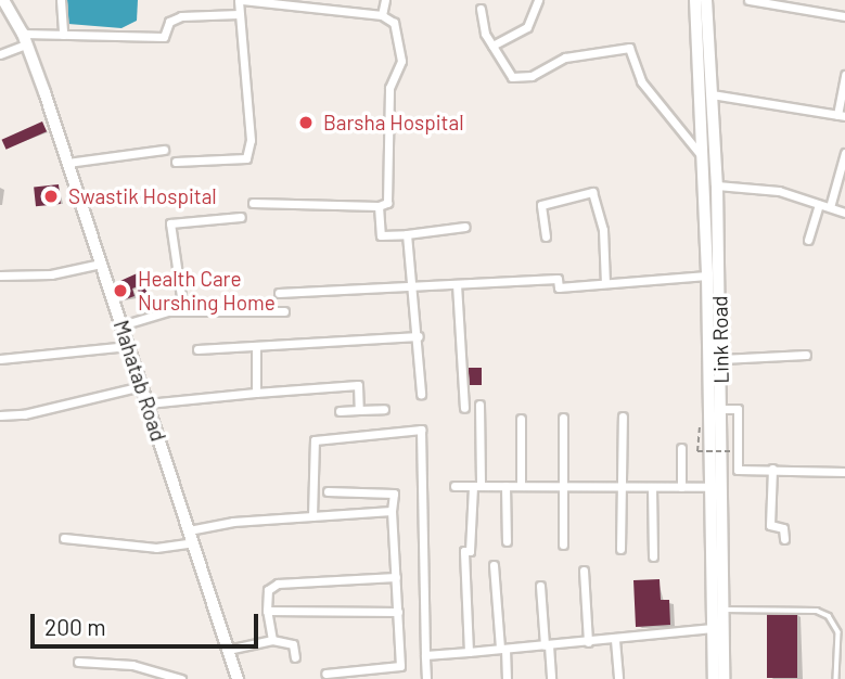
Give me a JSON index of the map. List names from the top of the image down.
{
  "streets": {
    "main road": ["Link Road", "Mahatab Road"]
  },
  "places": ["Barsha Hospital", "Swastik Hospital", "Health Care Nurshing Home"],
  "scale_bar": "200 m"
}
